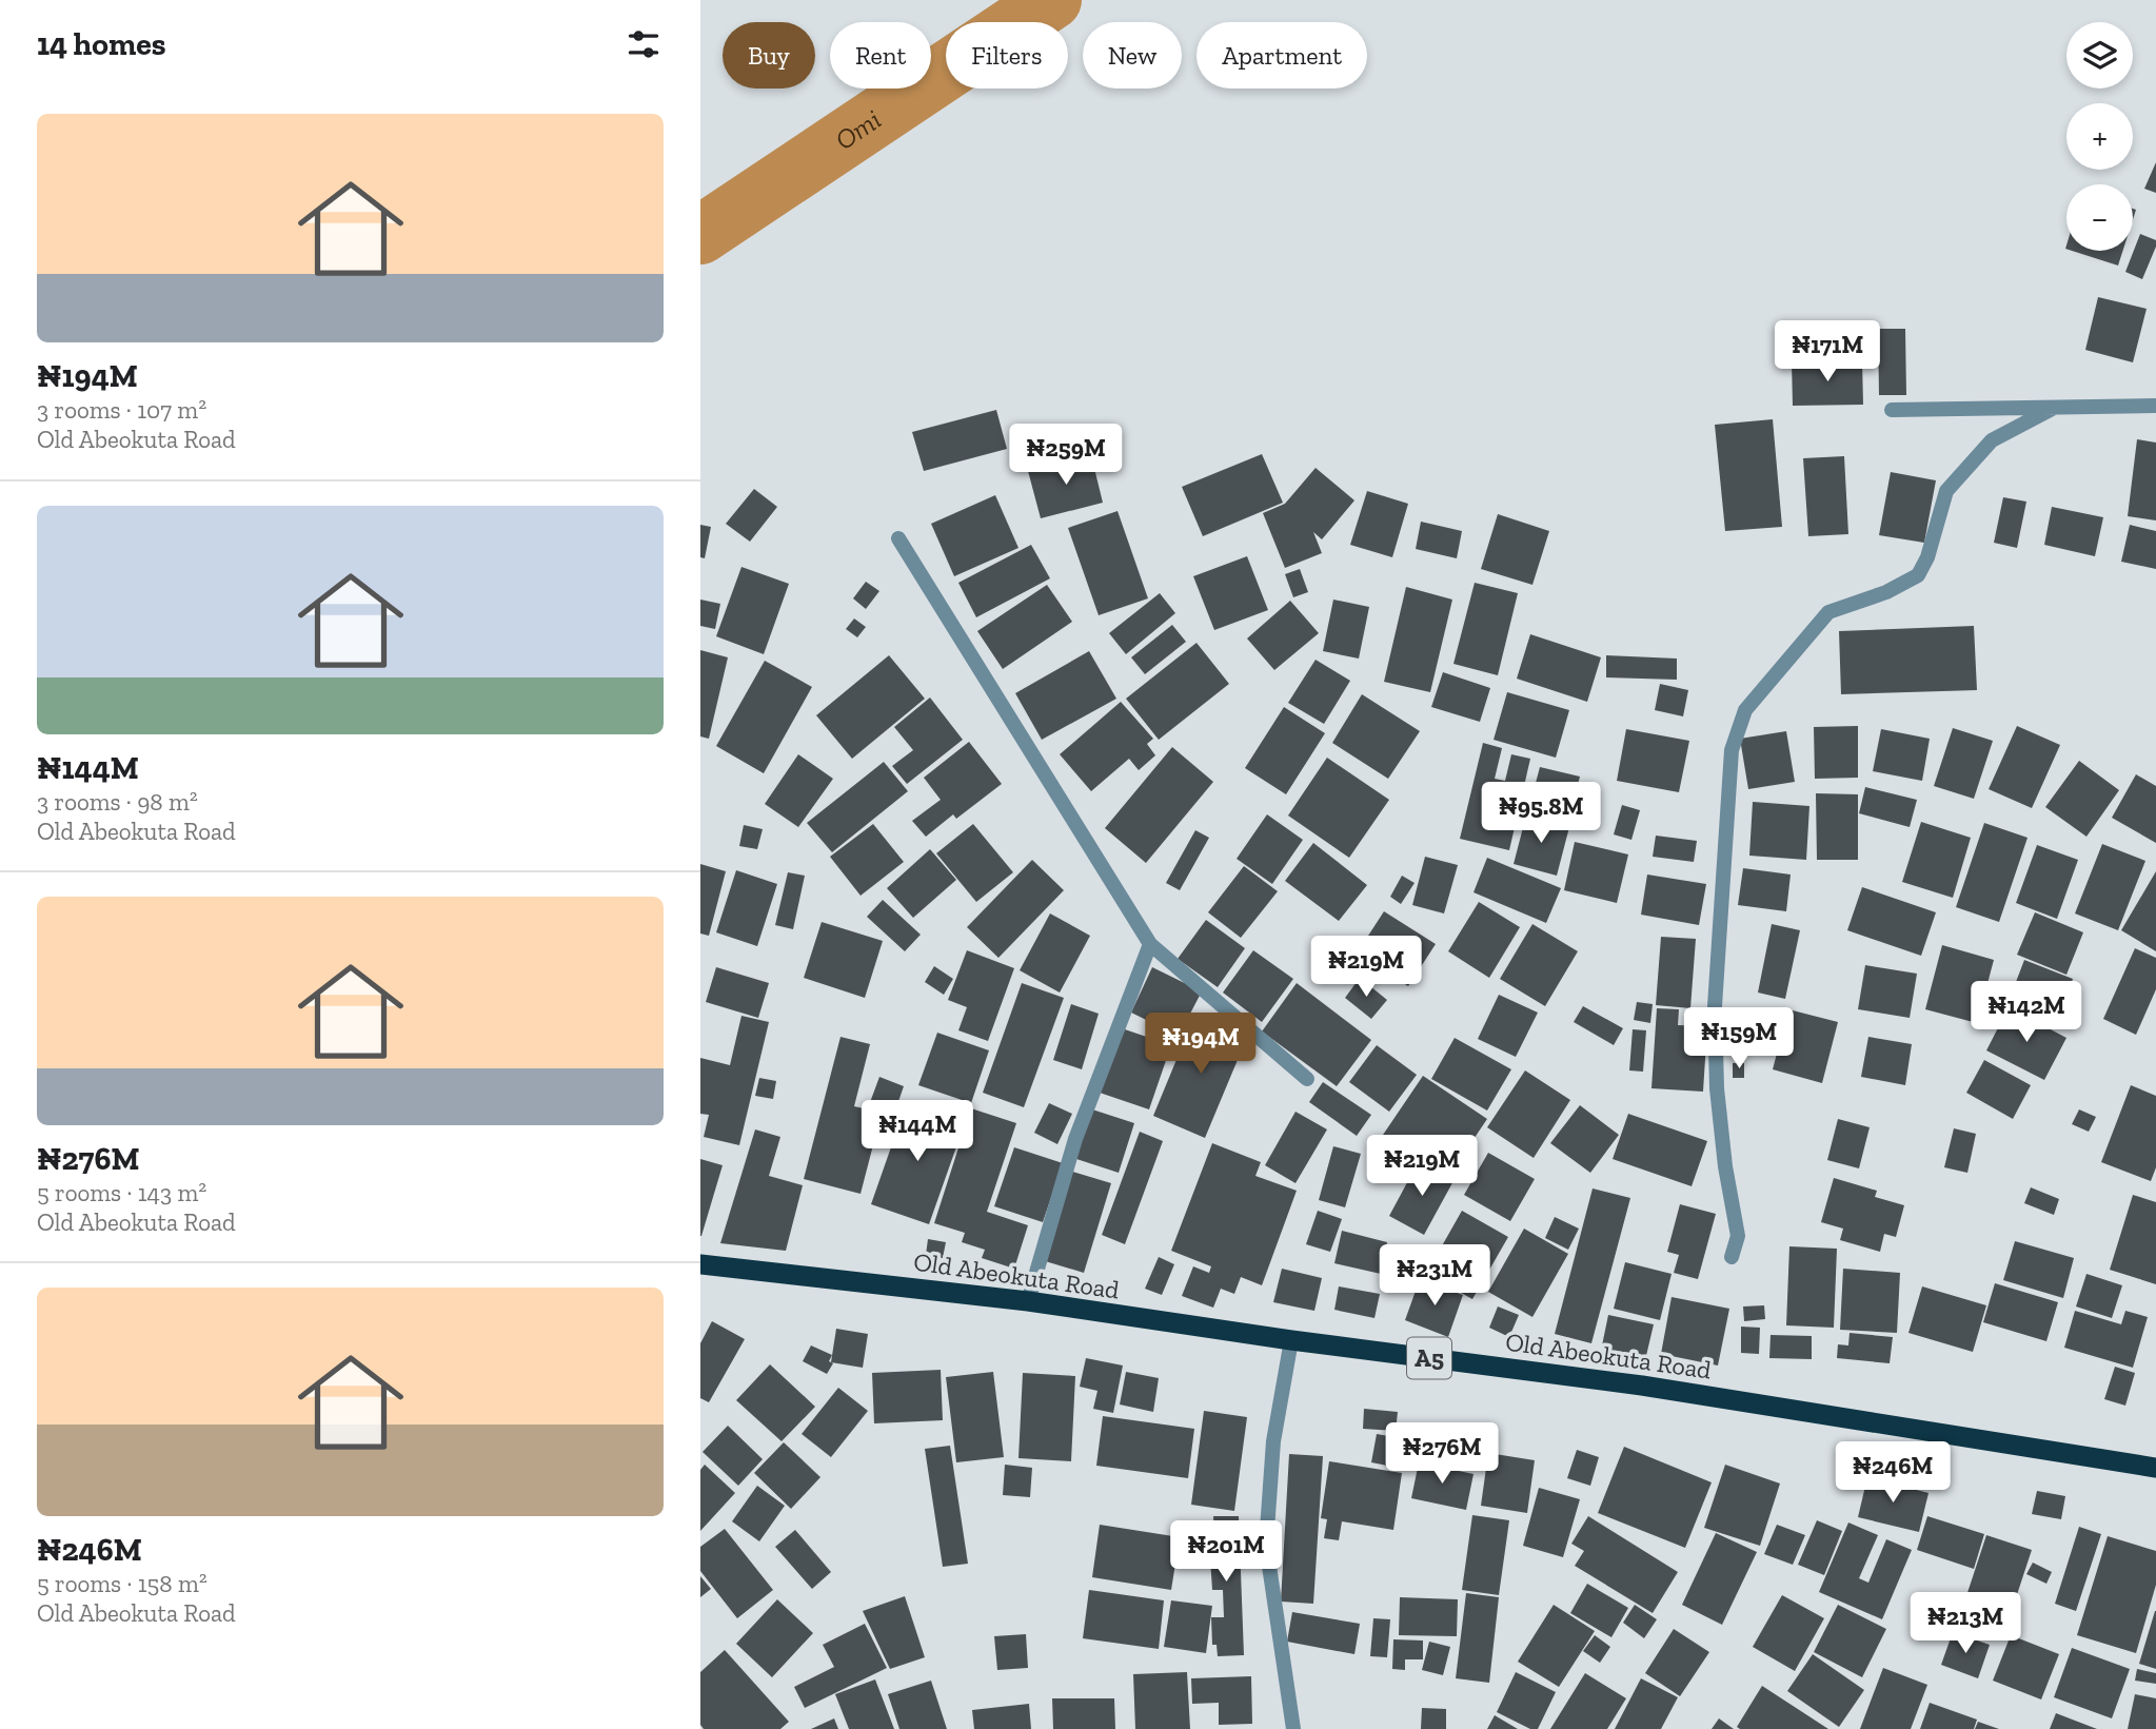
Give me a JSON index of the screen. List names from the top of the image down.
{
  "streets": {
    "highway": ["Old Abeokuta Road", "A5"]
  },
  "water": ["Omi"],
  "page": {
    "heading": "14 homes",
    "map_buttons": ["+", "−"],
    "chip": [
      "Buy",
      "Rent",
      "Filters",
      "New",
      "Apartment"
    ],
    "list": [
      {
        "name": "₦194M",
        "note": "3 rooms · 107 m² · Old Abeokuta Road"
      },
      {
        "name": "₦144M",
        "note": "3 rooms · 98 m² · Old Abeokuta Road"
      },
      {
        "name": "₦276M",
        "note": "5 rooms · 143 m² · Old Abeokuta Road"
      },
      {
        "name": "₦246M",
        "note": "5 rooms · 158 m² · Old Abeokuta Road"
      }
    ],
    "price": [
      "₦171M",
      "₦259M",
      "₦95.8M",
      "₦219M",
      "₦142M",
      "₦159M",
      "₦194M",
      "₦144M",
      "₦219M",
      "₦231M",
      "₦276M",
      "₦246M",
      "₦201M",
      "₦213M"
    ]
  }
}
